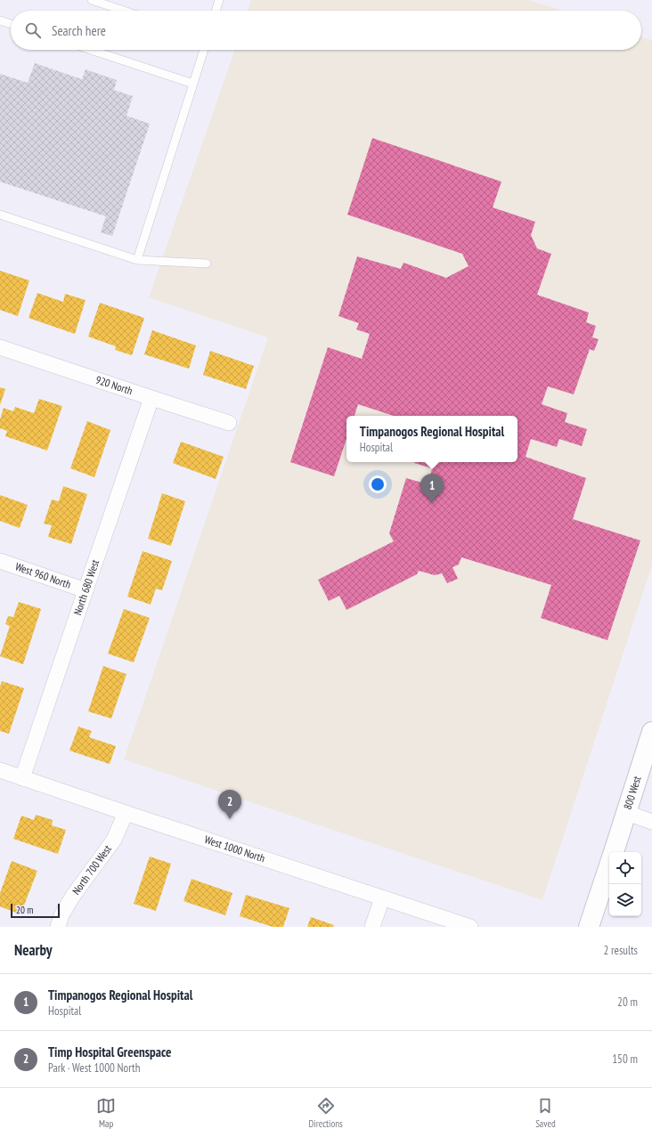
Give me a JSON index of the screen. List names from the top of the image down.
{
  "streets": {
    "street": [
      "920 North",
      "West 960 North",
      "North 680 West",
      "800 West",
      "West 1000 North",
      "North 700 West"
    ]
  },
  "crossings": [
    ["920 North", "North 680 West"],
    ["West 960 North", "North 680 West"],
    ["North 680 West", "West 1000 North"],
    ["West 1000 North", "North 700 West"]
  ],
  "scale_bar": "20 m",
  "page": {
    "search": "Search here",
    "popup": ["Timpanogos Regional Hospital", "Hospital"],
    "pins": ["1", "2"],
    "scale": "20 m",
    "heading": ["Nearby", "2 results"],
    "list": [
      {
        "mark": "1",
        "name": "Timpanogos Regional Hospital",
        "note": "Hospital",
        "value": "20 m"
      },
      {
        "mark": "2",
        "name": "Timp Hospital Greenspace",
        "note": "Park · West 1000 North",
        "value": "150 m"
      }
    ],
    "nav": ["Map", "Directions", "Saved"]
  }
}
